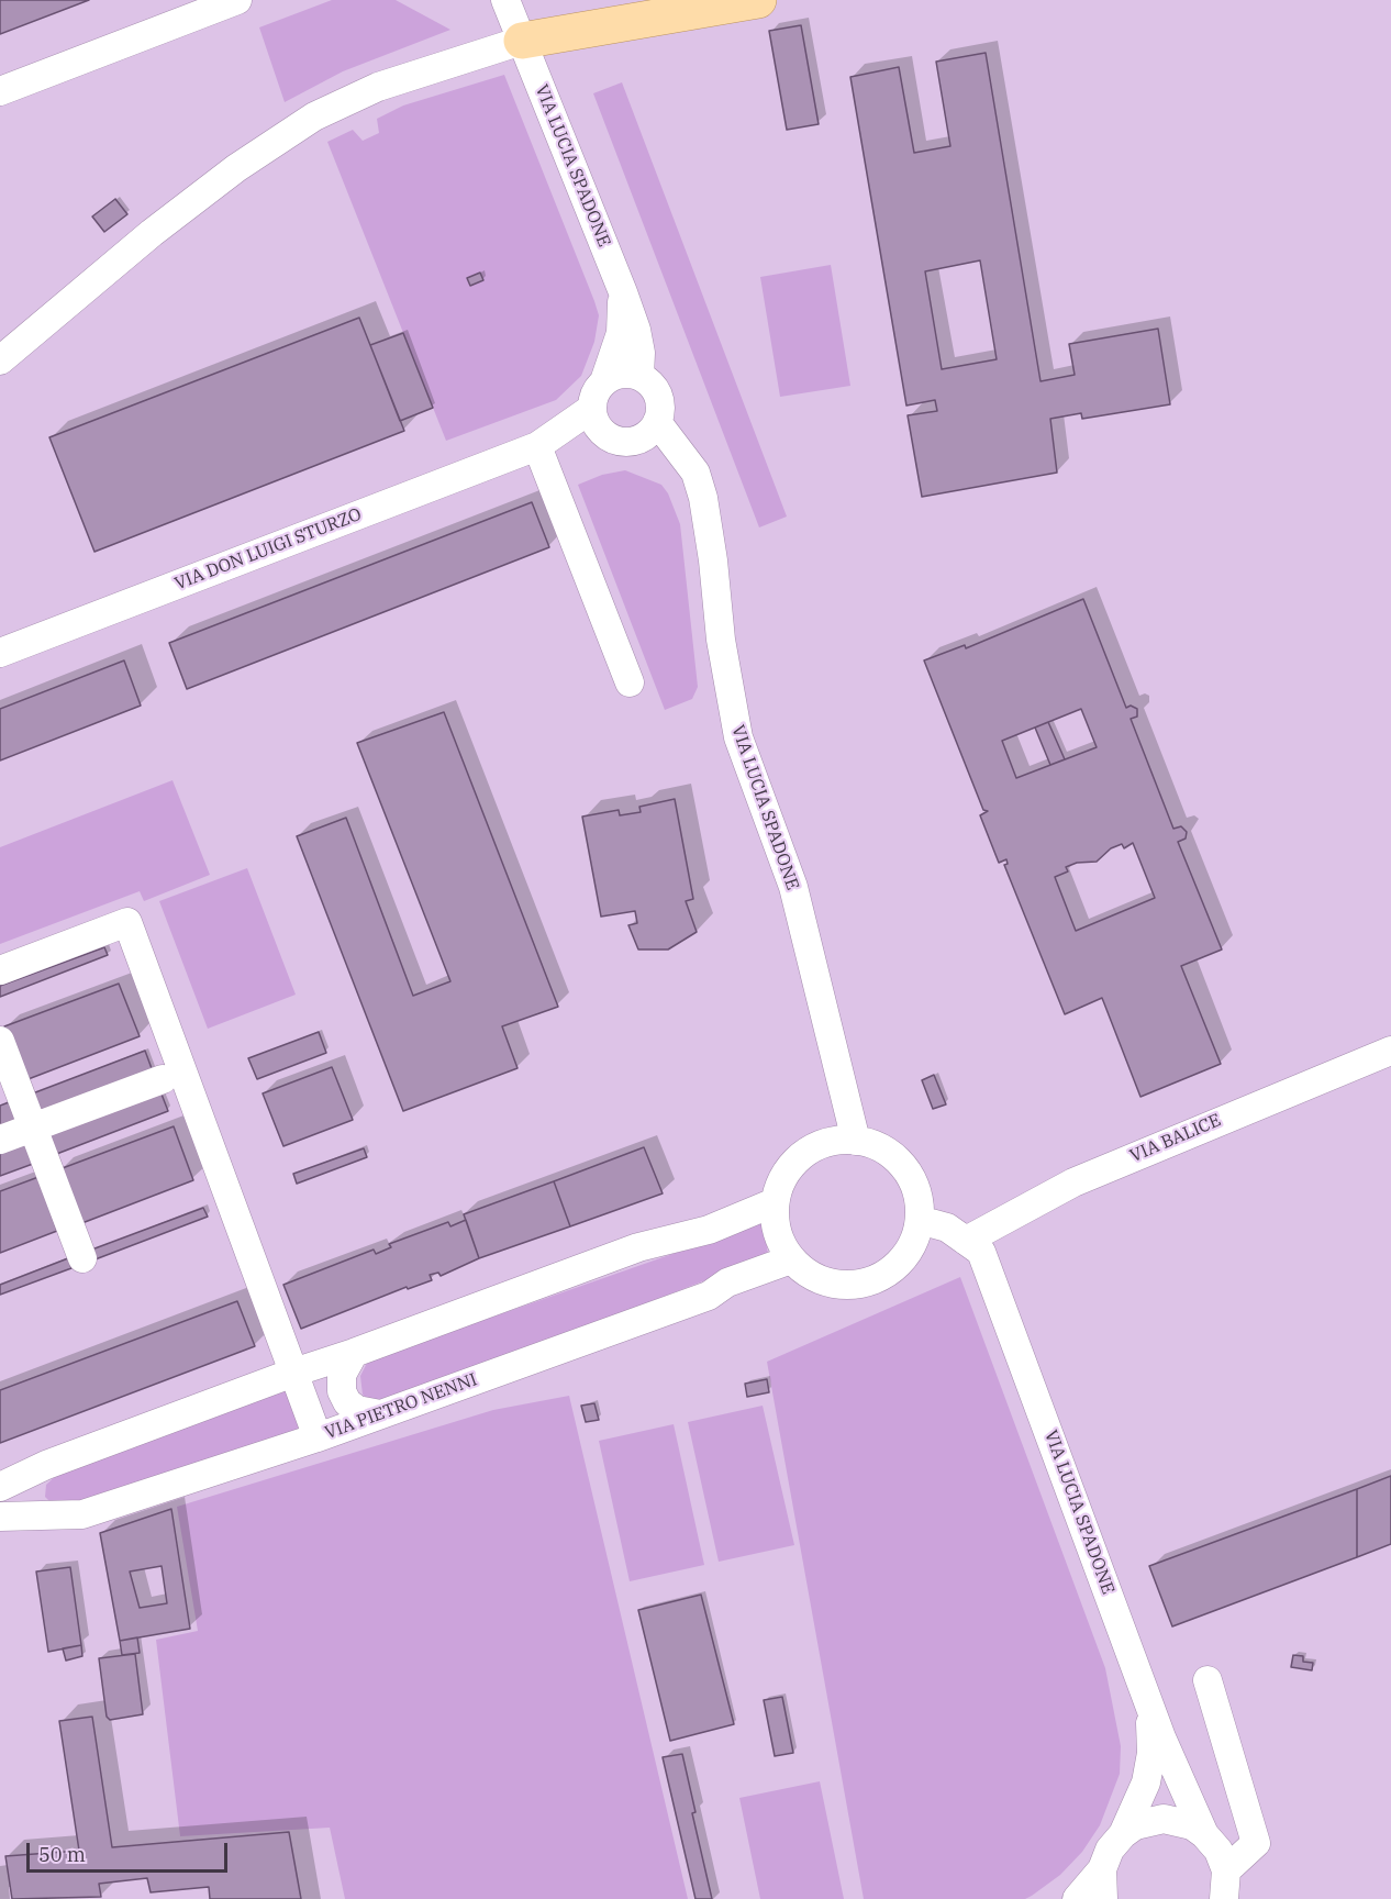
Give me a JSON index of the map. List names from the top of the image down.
{
  "streets": {
    "street": [
      "VIA LUCIA SPADONE",
      "VIA DON LUIGI STURZO",
      "VIA BALICE",
      "VIA PIETRO NENNI"
    ]
  },
  "crossings": [
    ["VIA LUCIA SPADONE", "VIA BALICE"],
    ["VIA LUCIA SPADONE", "VIA PIETRO NENNI"]
  ],
  "scale_bar": "50 m"
}
